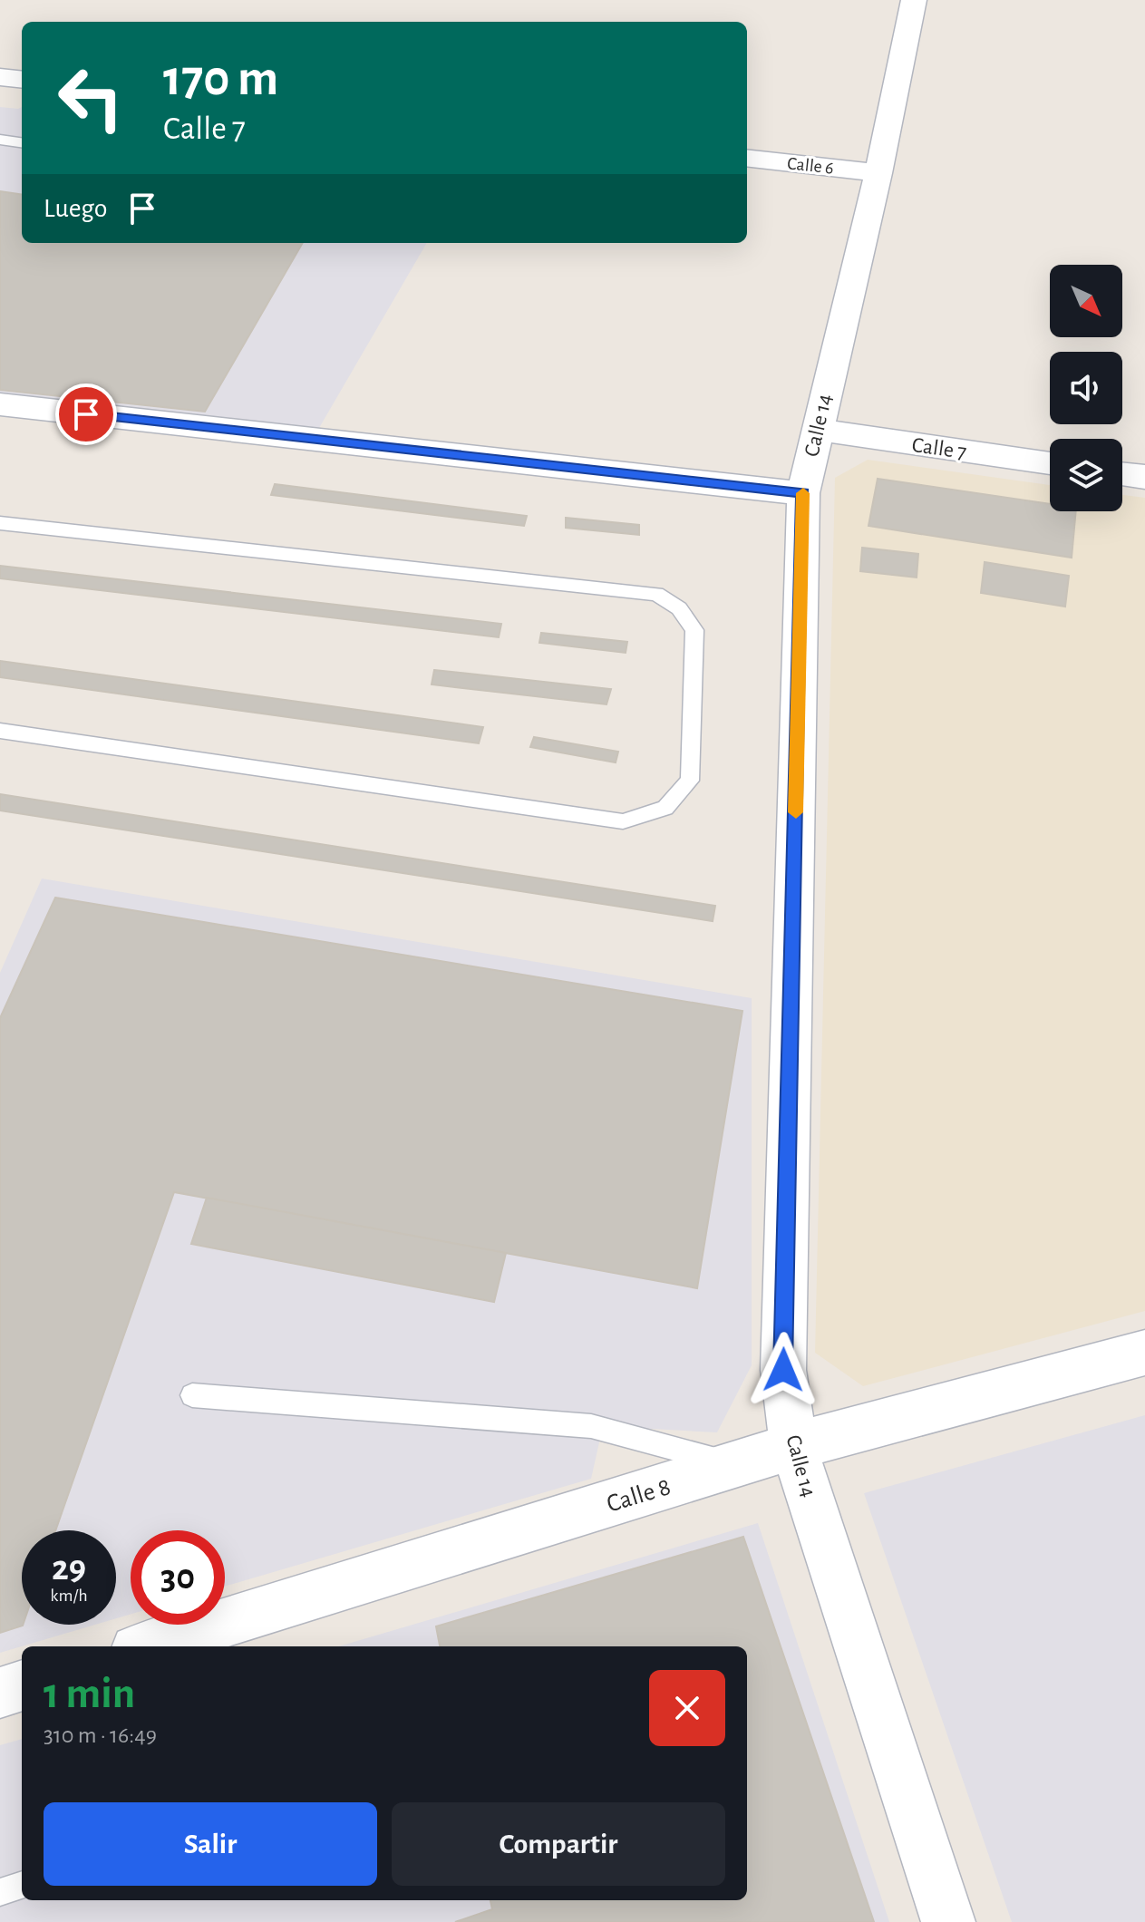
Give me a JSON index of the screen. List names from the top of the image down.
{
  "streets": {
    "street": ["Calle 14", "Calle 7", "Calle 8"]
  },
  "crossings": [
    ["Calle 14", "Calle 7"],
    ["Calle 14", "Calle 8"]
  ],
  "north": "bottom right",
  "page": {
    "turn": ["170 m", "Calle 7"],
    "then": "Luego",
    "speed": "29 km/h",
    "limit": "30",
    "heading": ["1 min", "310 m · 16:49"],
    "buttons": ["Salir", "Compartir"]
  }
}
